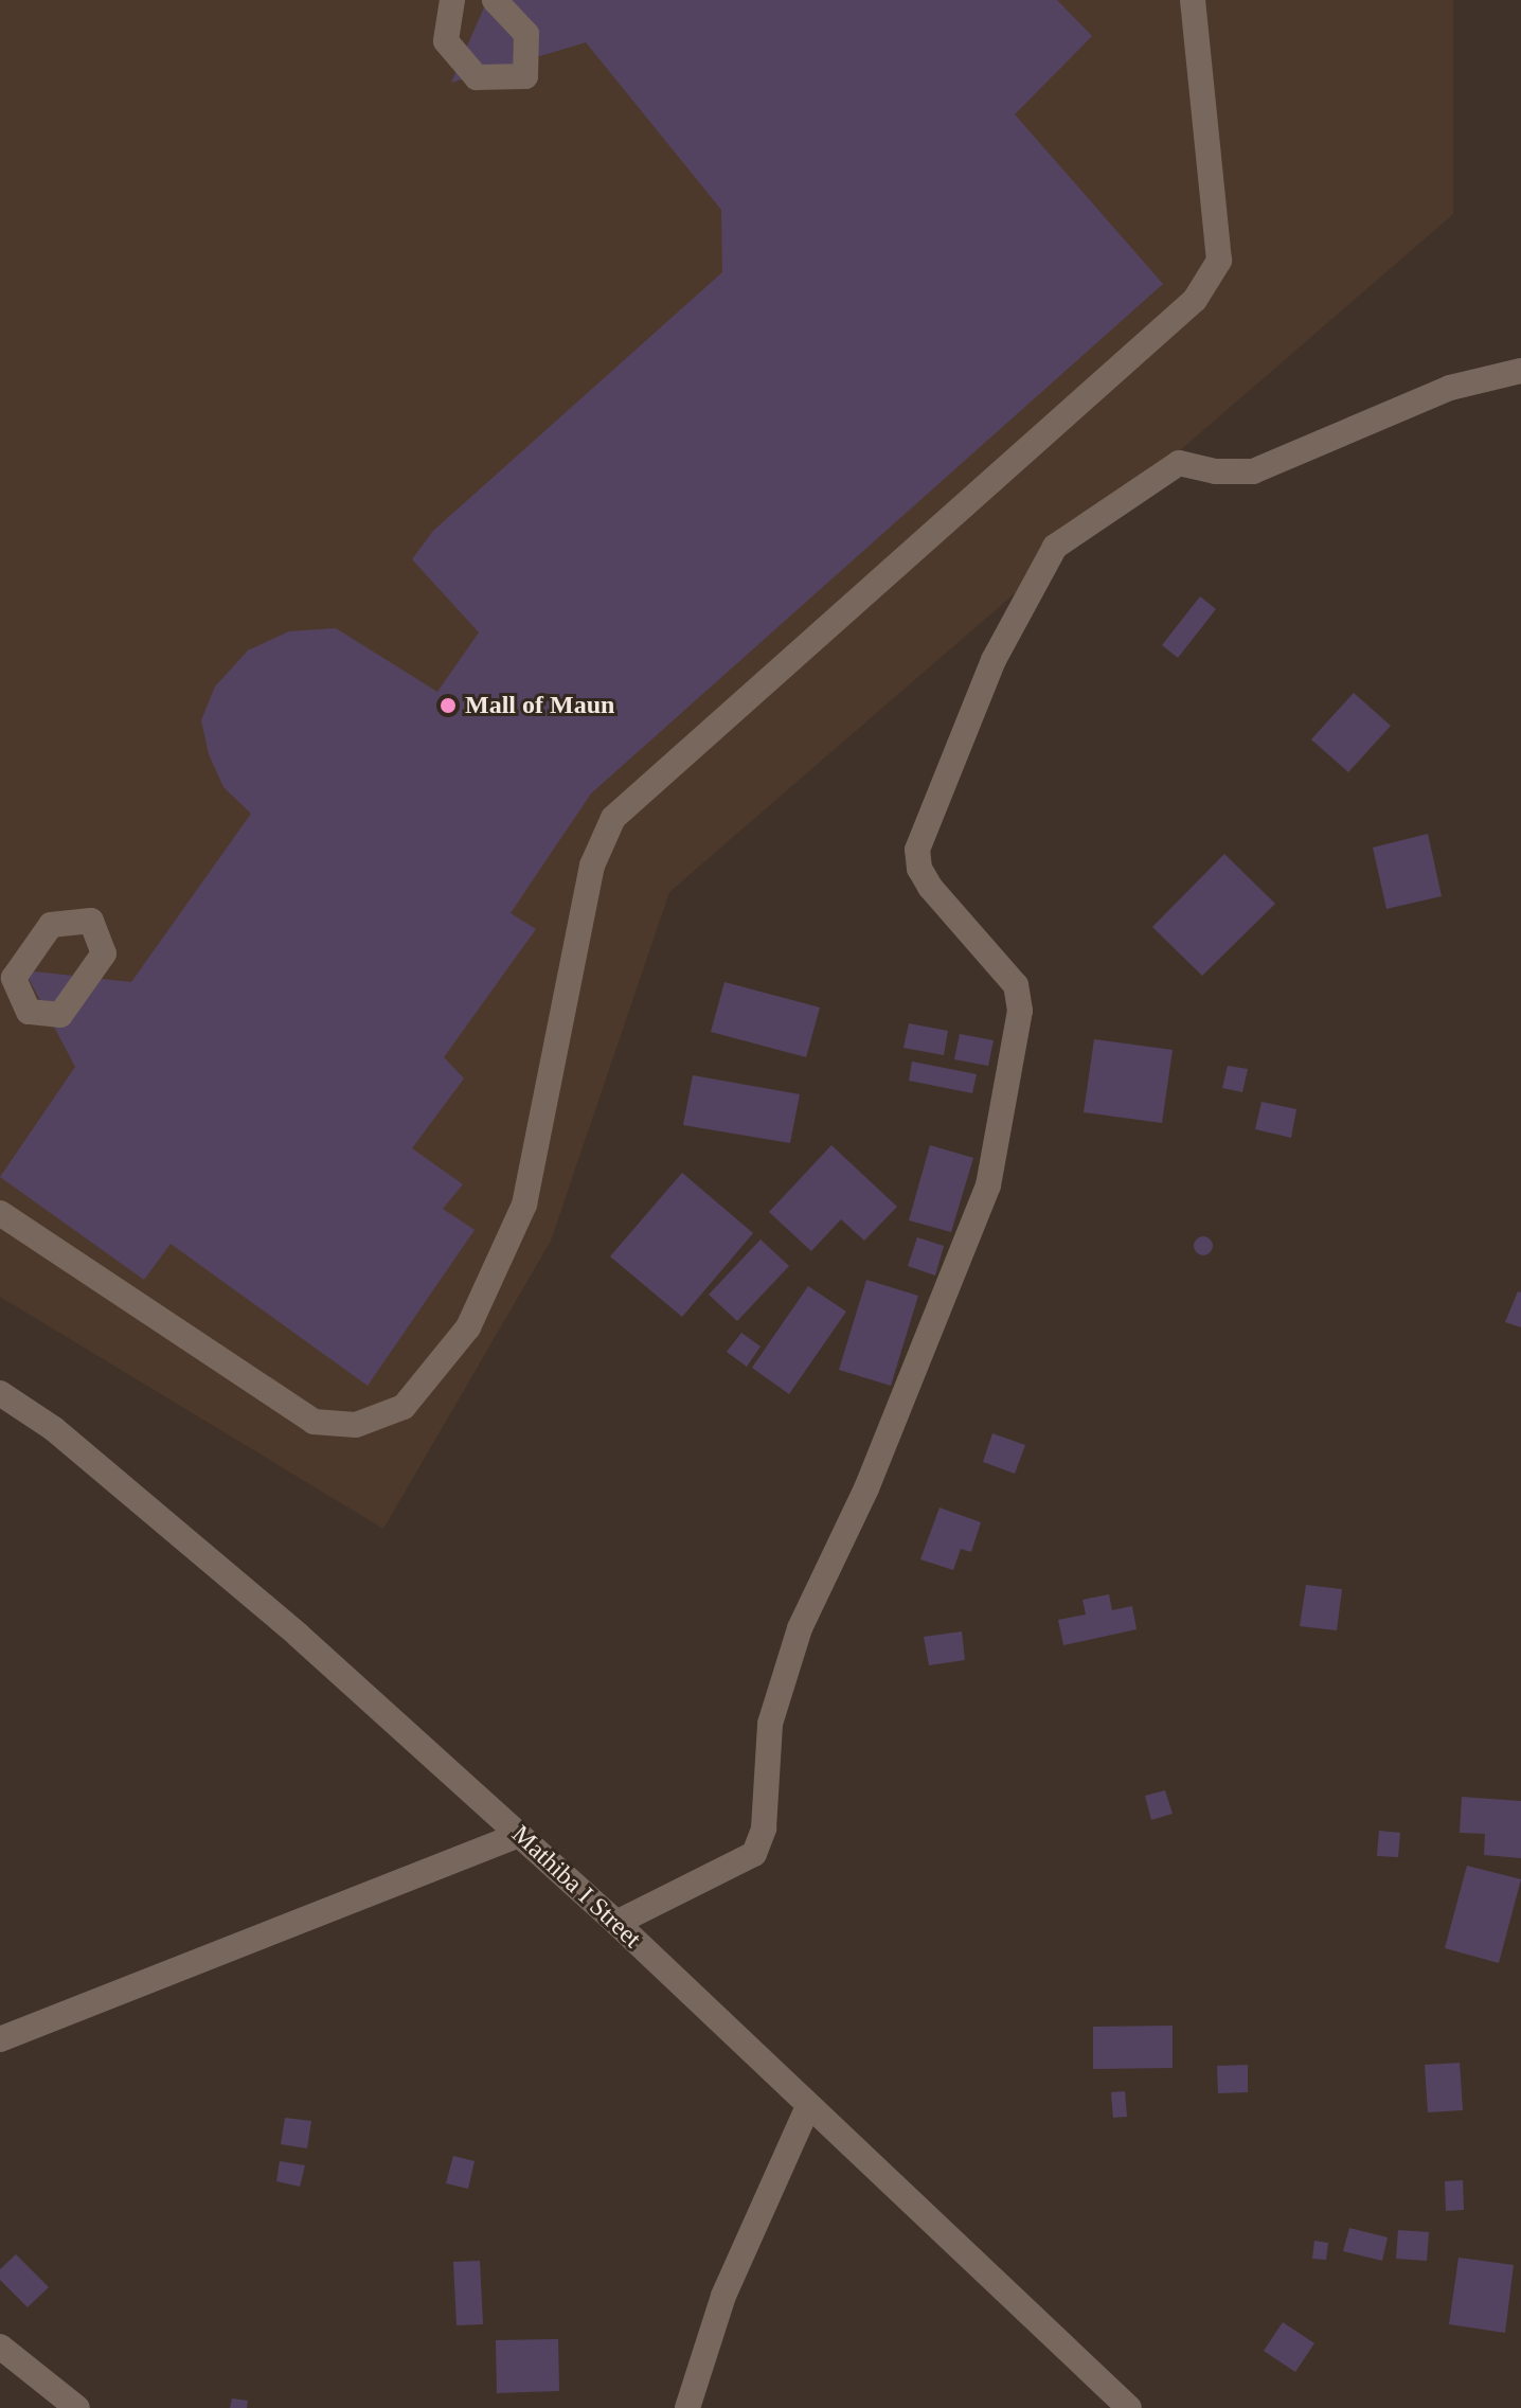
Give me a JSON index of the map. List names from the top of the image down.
{
  "streets": {
    "street": ["Mathiba I Street"]
  },
  "places": ["Mall of Maun"]
}
